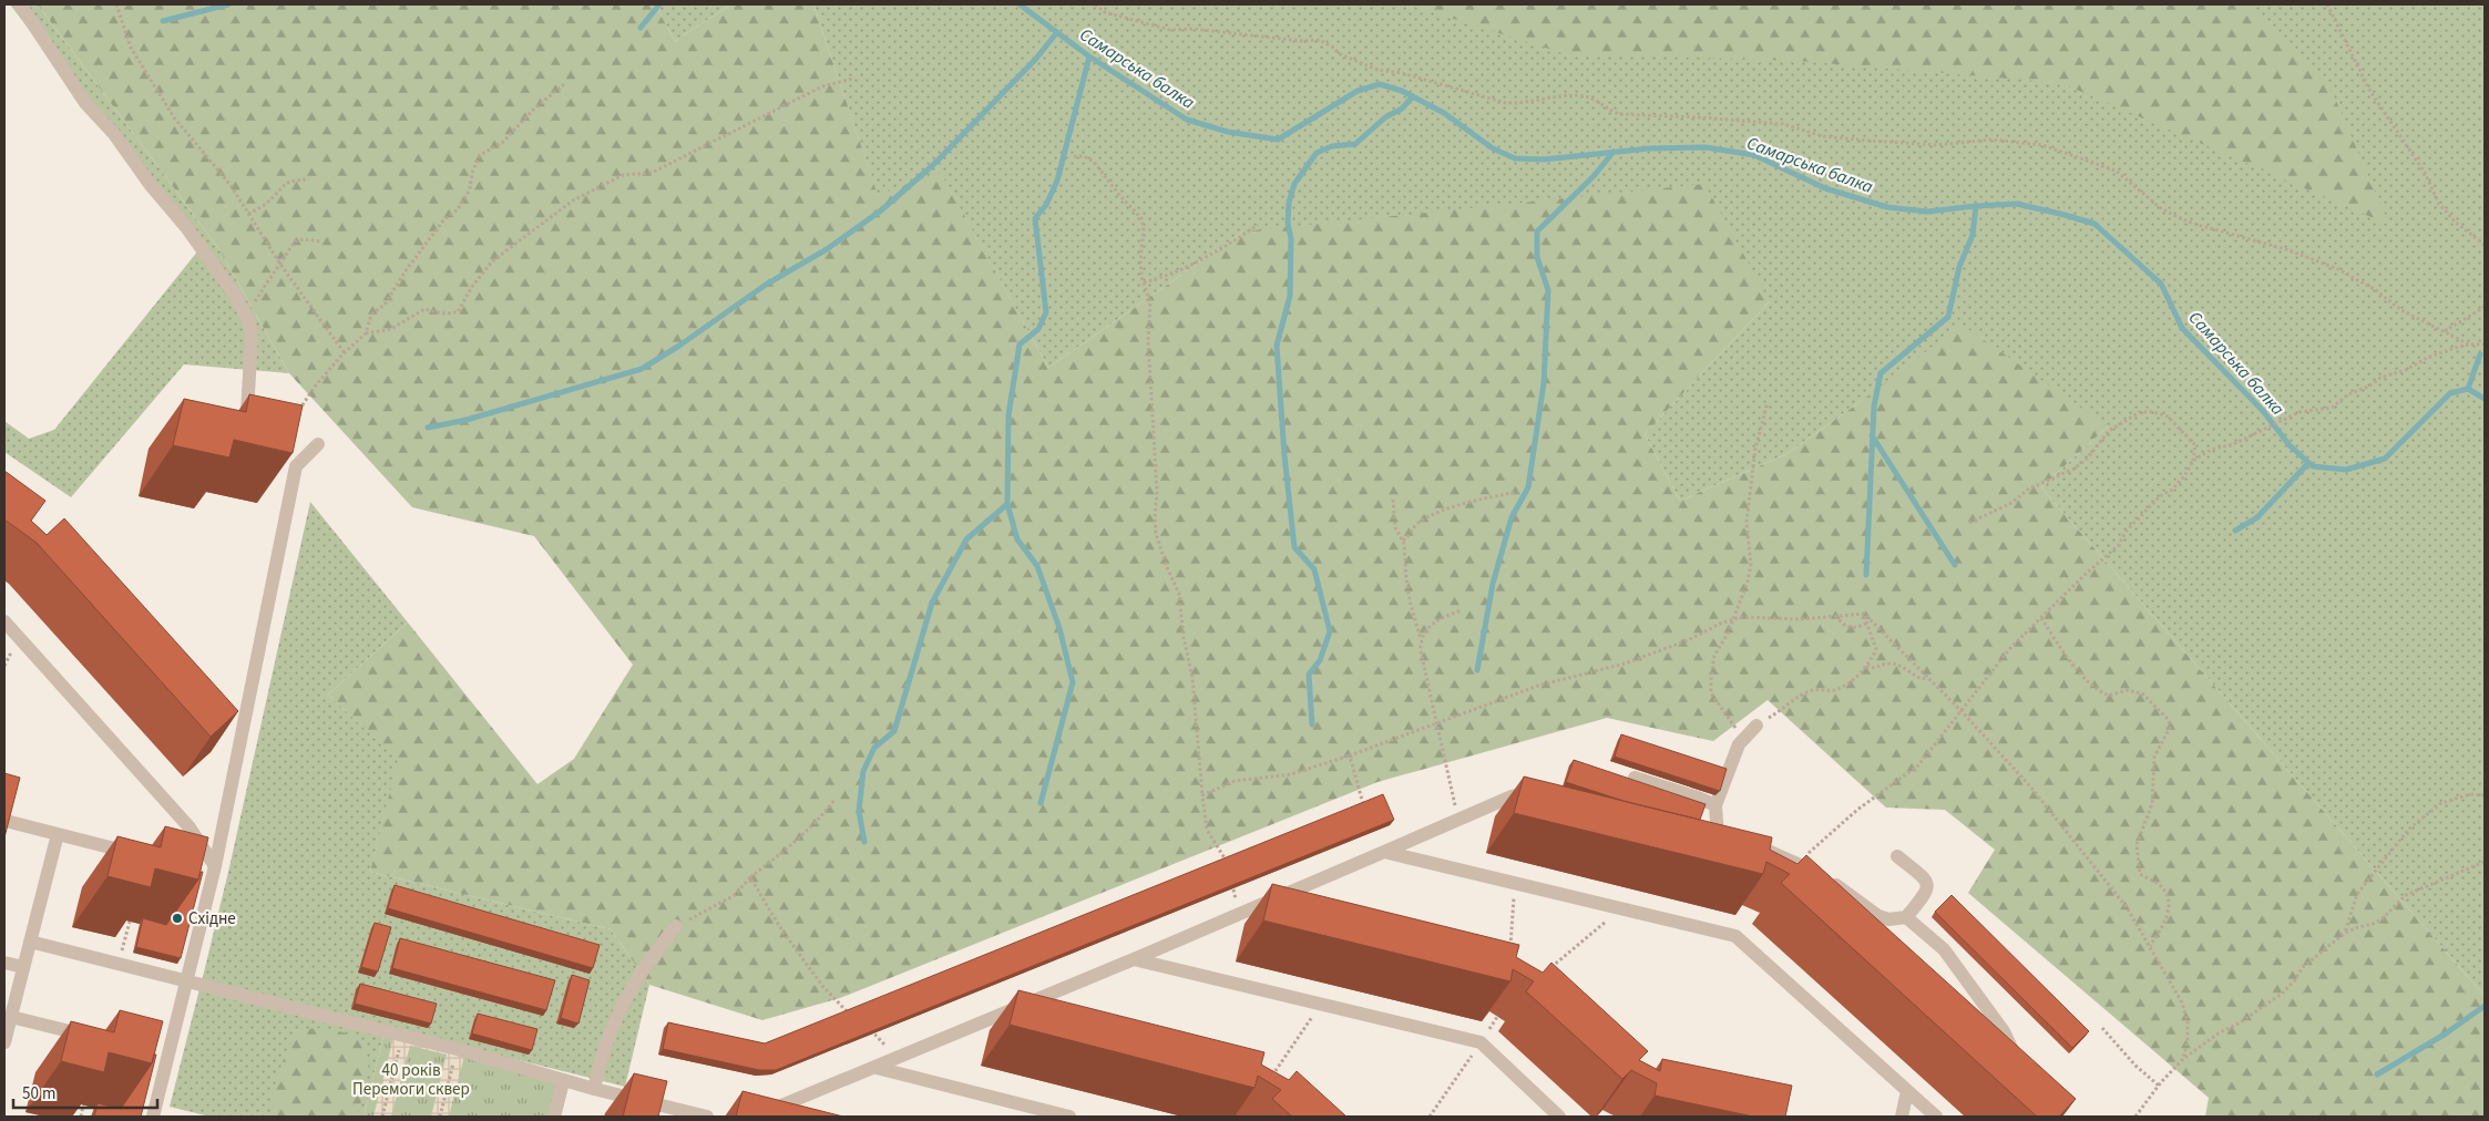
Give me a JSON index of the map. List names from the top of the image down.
{
  "water": ["Самарська балка"],
  "parks": ["40 років Перемоги сквер"],
  "places": ["Східне"],
  "scale_bar": "50 m"
}
